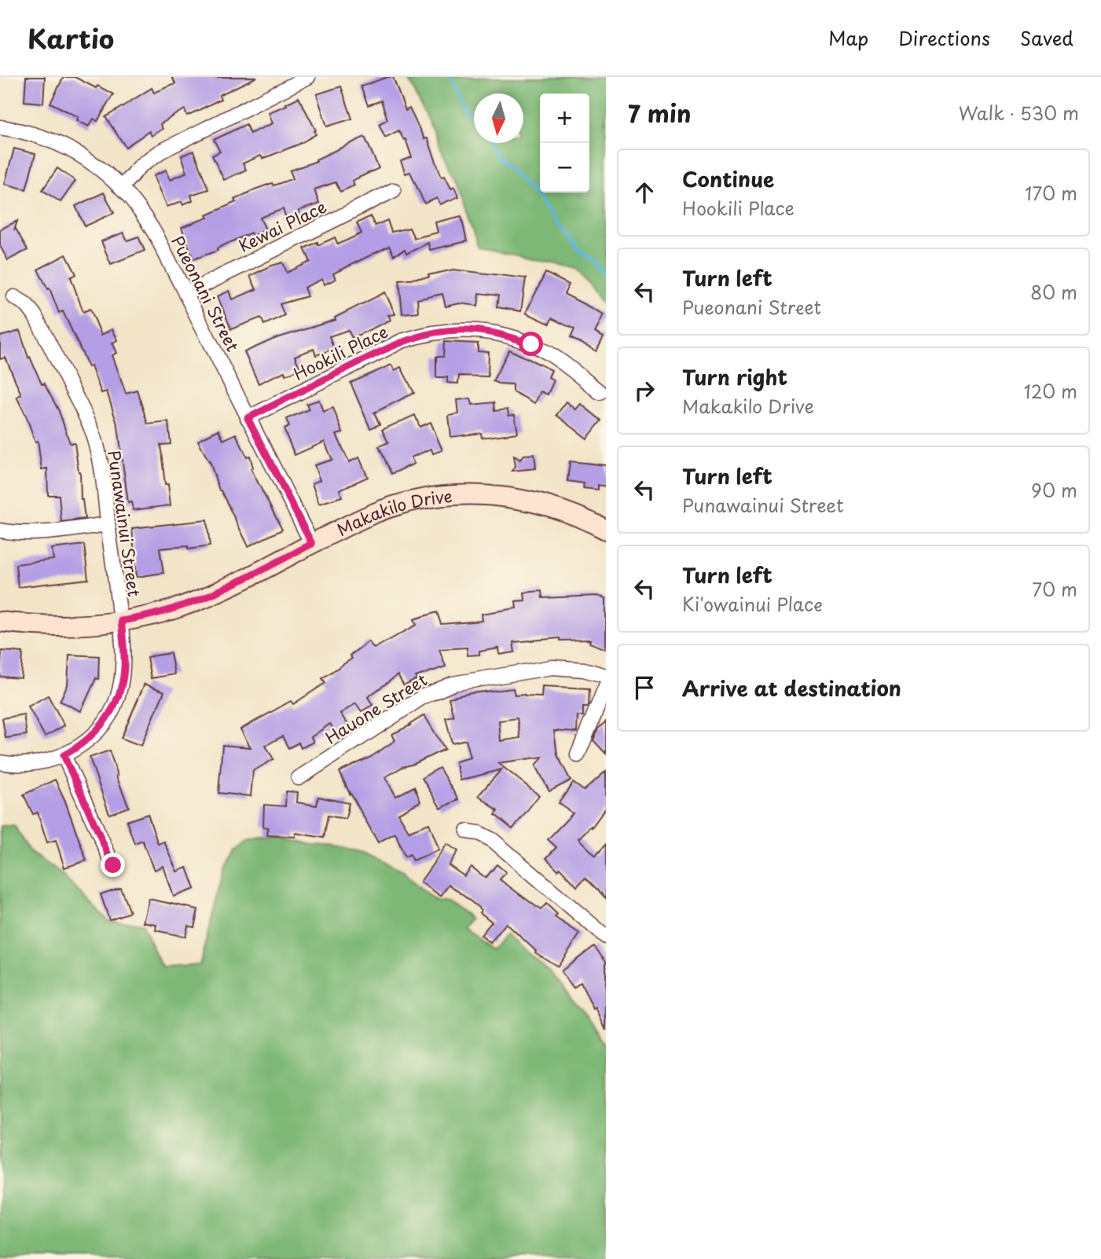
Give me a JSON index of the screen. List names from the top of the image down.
{
  "streets": {
    "street": [
      "Kewai Place",
      "Pueonani Street",
      "Hookili Place",
      "Makakilo Drive",
      "Punawainui Street",
      "Hauone Street"
    ]
  },
  "crossings": [
    ["Kewai Place", "Pueonani Street"],
    ["Pueonani Street", "Hookili Place"],
    ["Pueonani Street", "Makakilo Drive"],
    ["Makakilo Drive", "Punawainui Street"]
  ],
  "north": "bottom",
  "page": {
    "header": "Kartio",
    "nav": ["Map", "Directions", "Saved"],
    "heading": ["7 min", "Walk · 530 m"],
    "map_buttons": ["+", "−"],
    "list": [
      ["Continue", "Hookili Place", "170 m"],
      ["Turn left", "Pueonani Street", "80 m"],
      ["Turn right", "Makakilo Drive", "120 m"],
      ["Turn left", "Punawainui Street", "90 m"],
      ["Turn left", "Ki'owainui Place", "70 m"],
      "Arrive at destination"
    ]
  }
}
